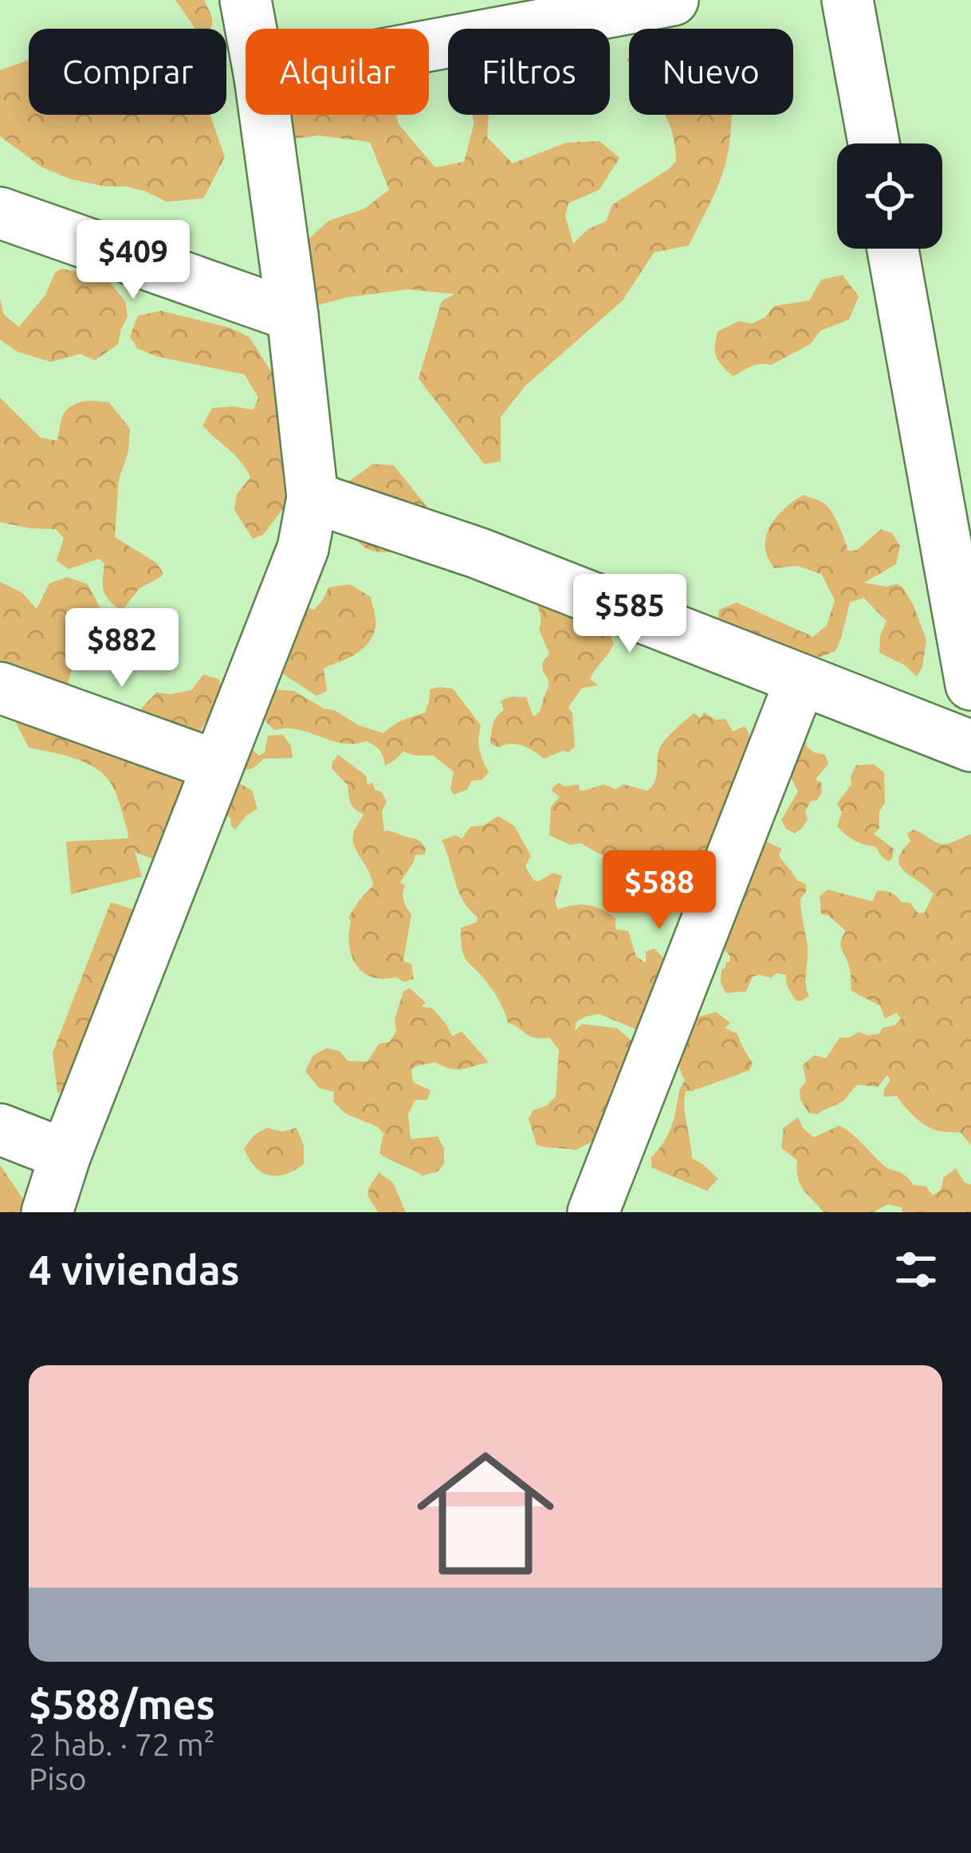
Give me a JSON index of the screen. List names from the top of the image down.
{
  "page": {
    "chip": [
      "Comprar",
      "Alquilar",
      "Filtros",
      "Nuevo"
    ],
    "price": [
      "$409",
      "$585",
      "$882",
      "$588"
    ],
    "heading": "4 viviendas",
    "list": [
      {
        "name": "$588/mes",
        "note": "2 hab. · 72 m² · Piso"
      }
    ]
  }
}
